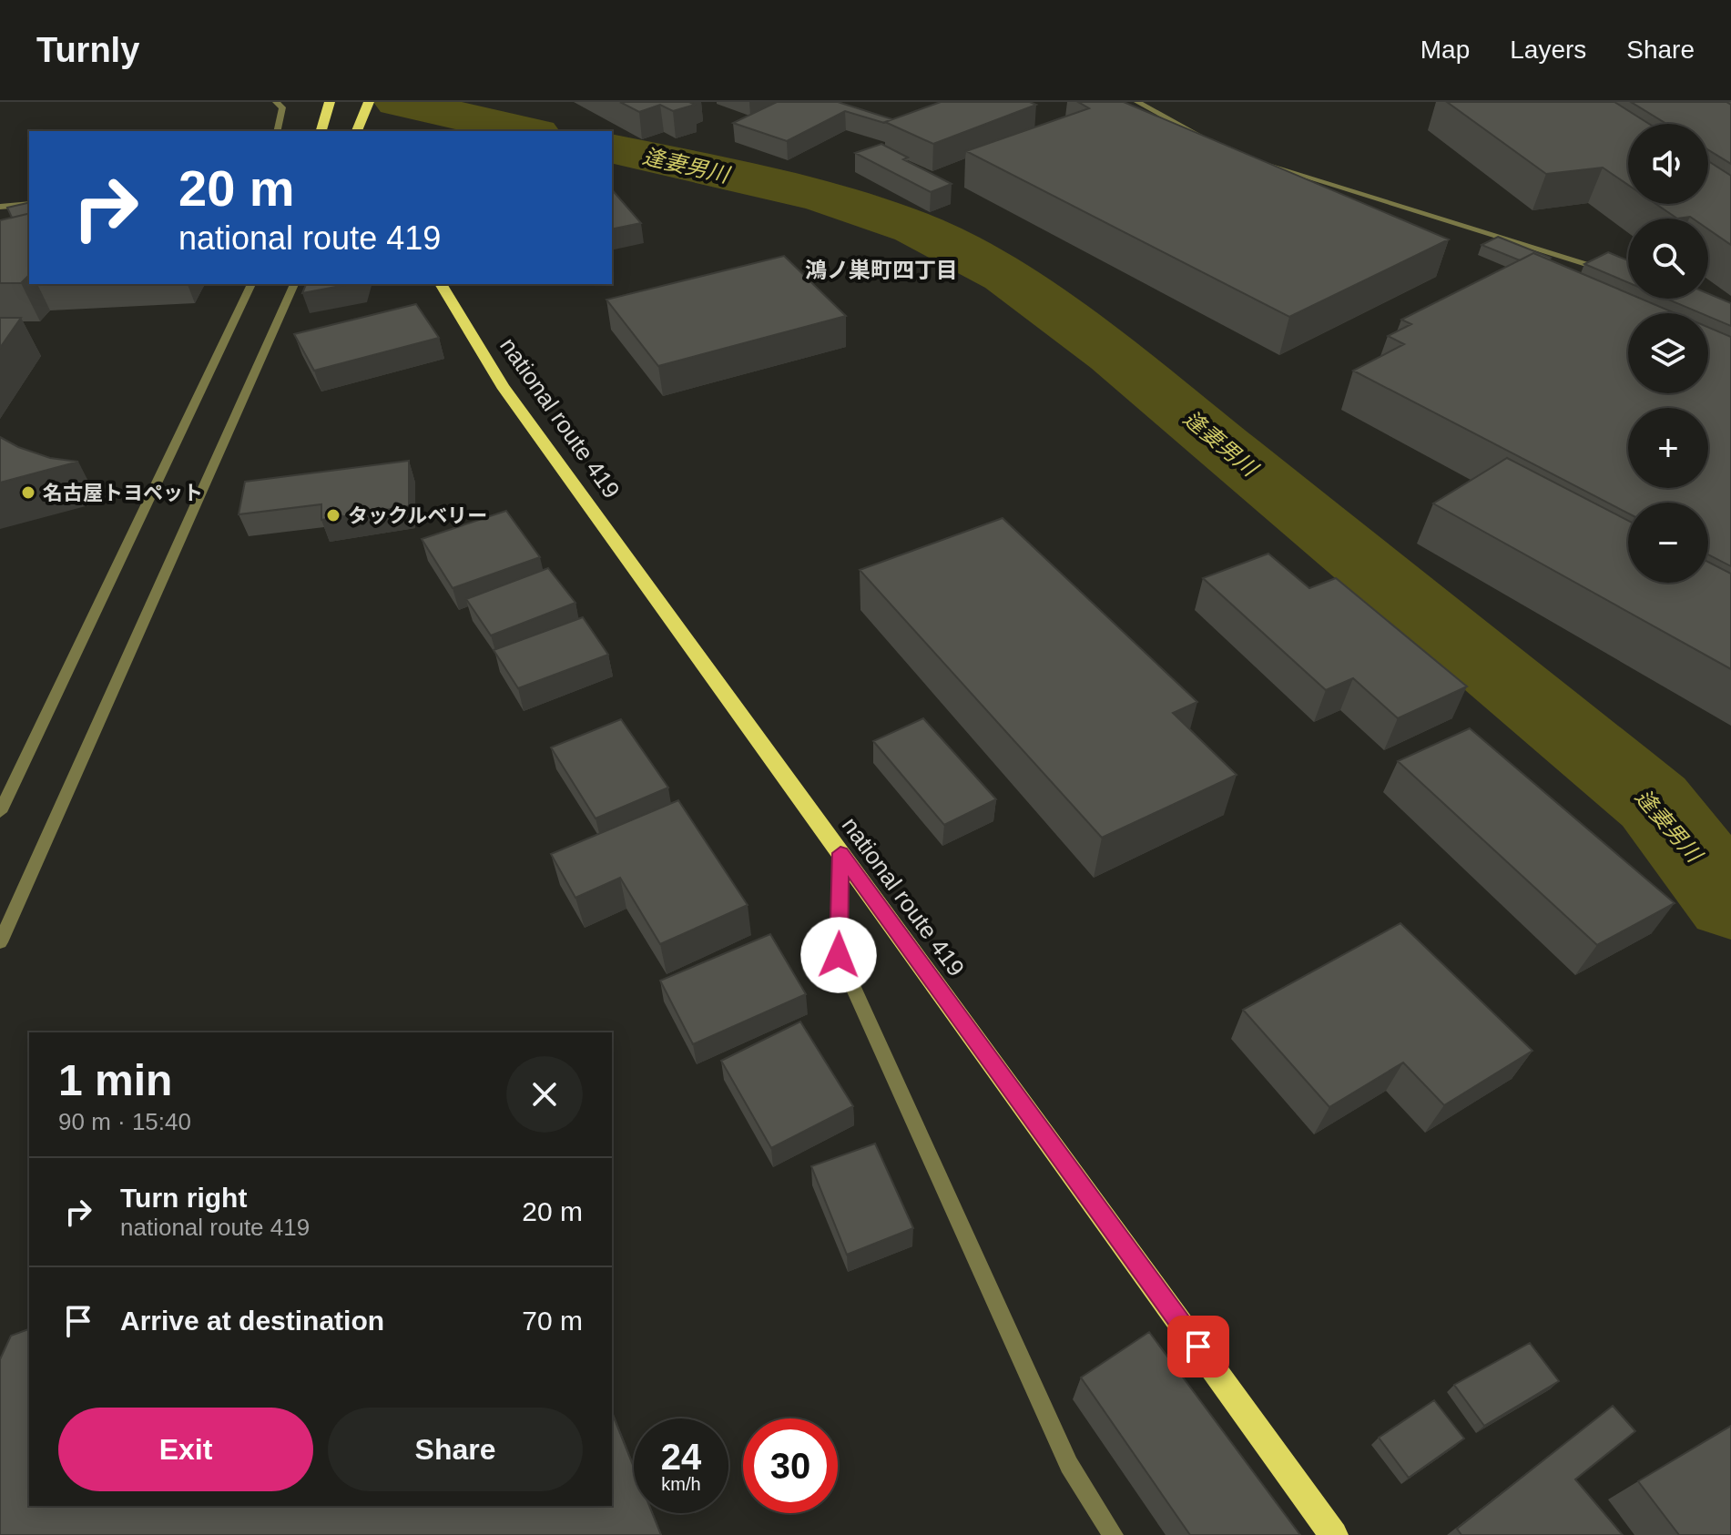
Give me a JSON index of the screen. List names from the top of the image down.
{
  "streets": {
    "highway": ["national route 419"]
  },
  "districts": ["鴻ノ巣町四丁目"],
  "water": ["逢妻男川"],
  "places": ["名古屋トヨペット", "タックルベリー"],
  "page": {
    "header": "Turnly",
    "nav": ["Map", "Layers", "Share"],
    "map_buttons": ["+", "−"],
    "turn": ["20 m", "national route 419"],
    "heading": ["1 min", "90 m · 15:40"],
    "list": [
      {
        "name": "Turn right",
        "note": "national route 419",
        "value": "20 m"
      },
      {
        "name": "Arrive at destination",
        "value": "70 m"
      }
    ],
    "buttons": ["Exit", "Share"],
    "speed": "24 km/h",
    "limit": "30"
  }
}
